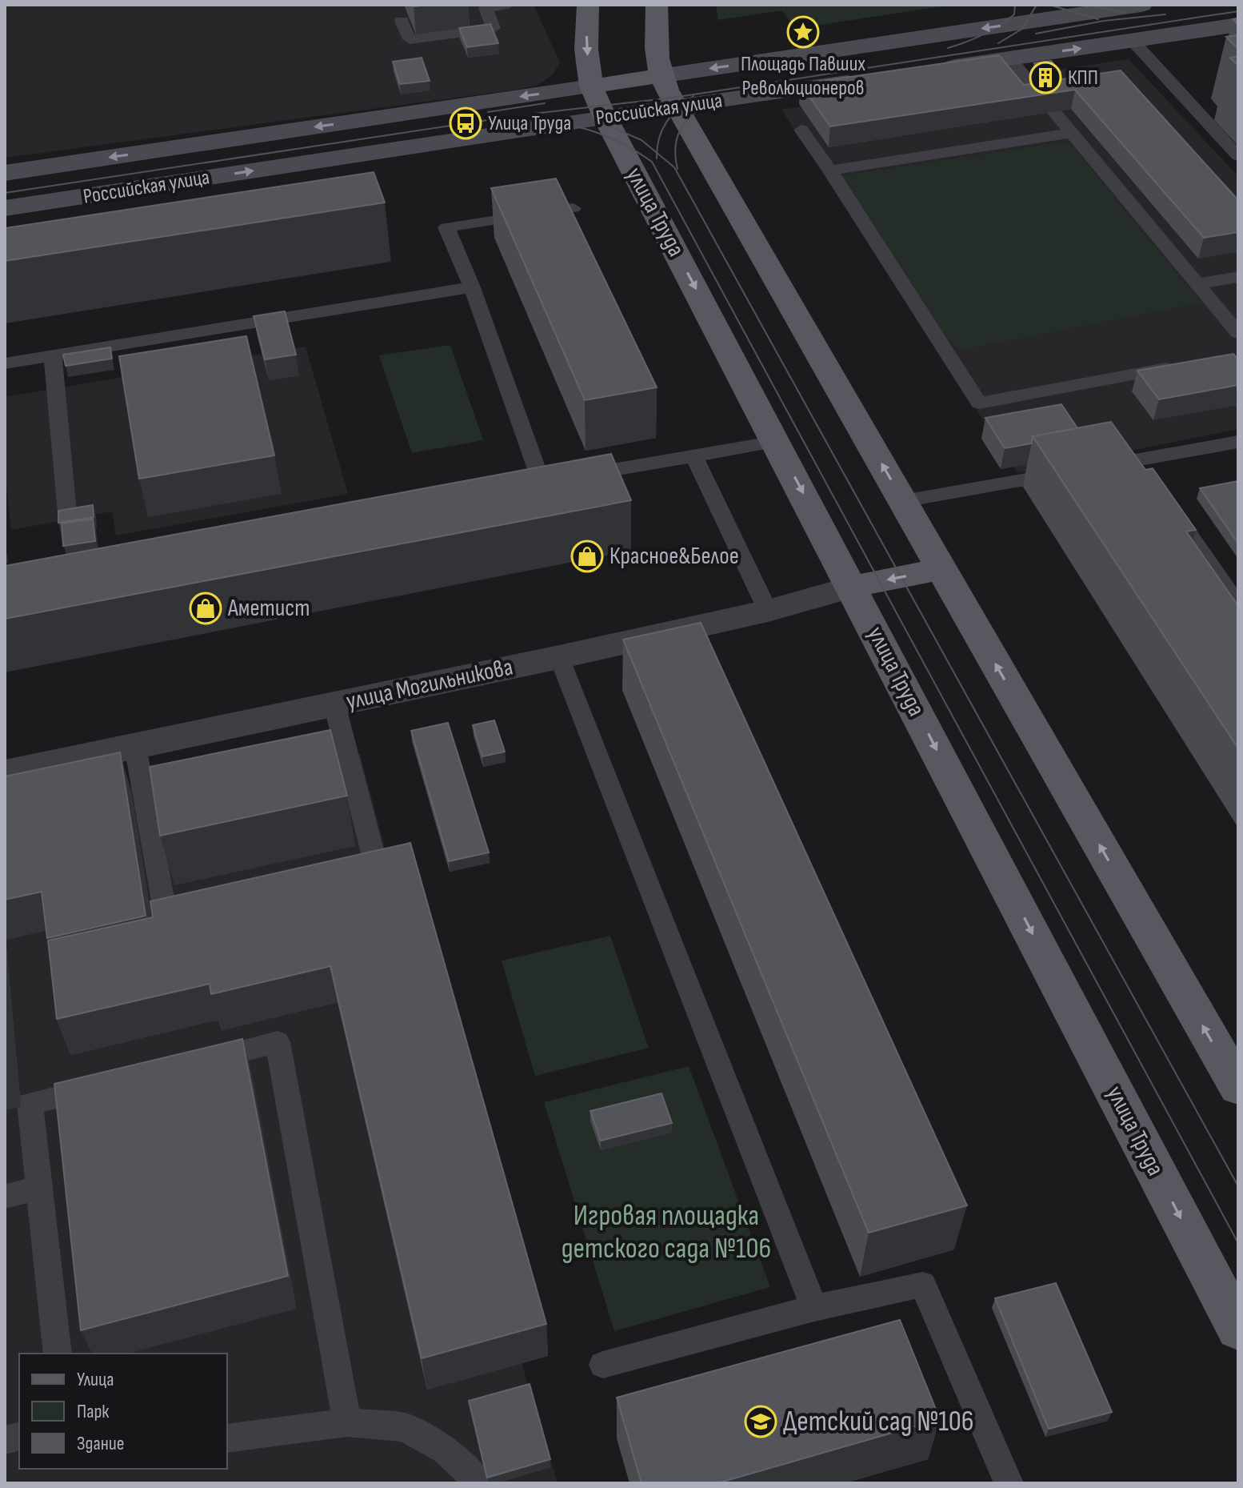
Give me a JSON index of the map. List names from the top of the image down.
{
  "streets": {
    "main road": ["Российская улица", "улица Труда"],
    "street": ["улица Могильникова"]
  },
  "crossings": [
    ["Российская улица", "улица Труда"],
    ["улица Труда", "улица Могильникова"]
  ],
  "parks": ["Игровая площадка детского сада №106"],
  "places": {
    "place": ["Площадь Павших Революционеров"],
    "building": ["КПП"],
    "bus stop": ["Улица Труда"],
    "shop": ["Красное&Белое", "Аметист"],
    "school or university": ["Детский сад №106"]
  },
  "legend": ["Улица", "Парк", "Здание"]
}
